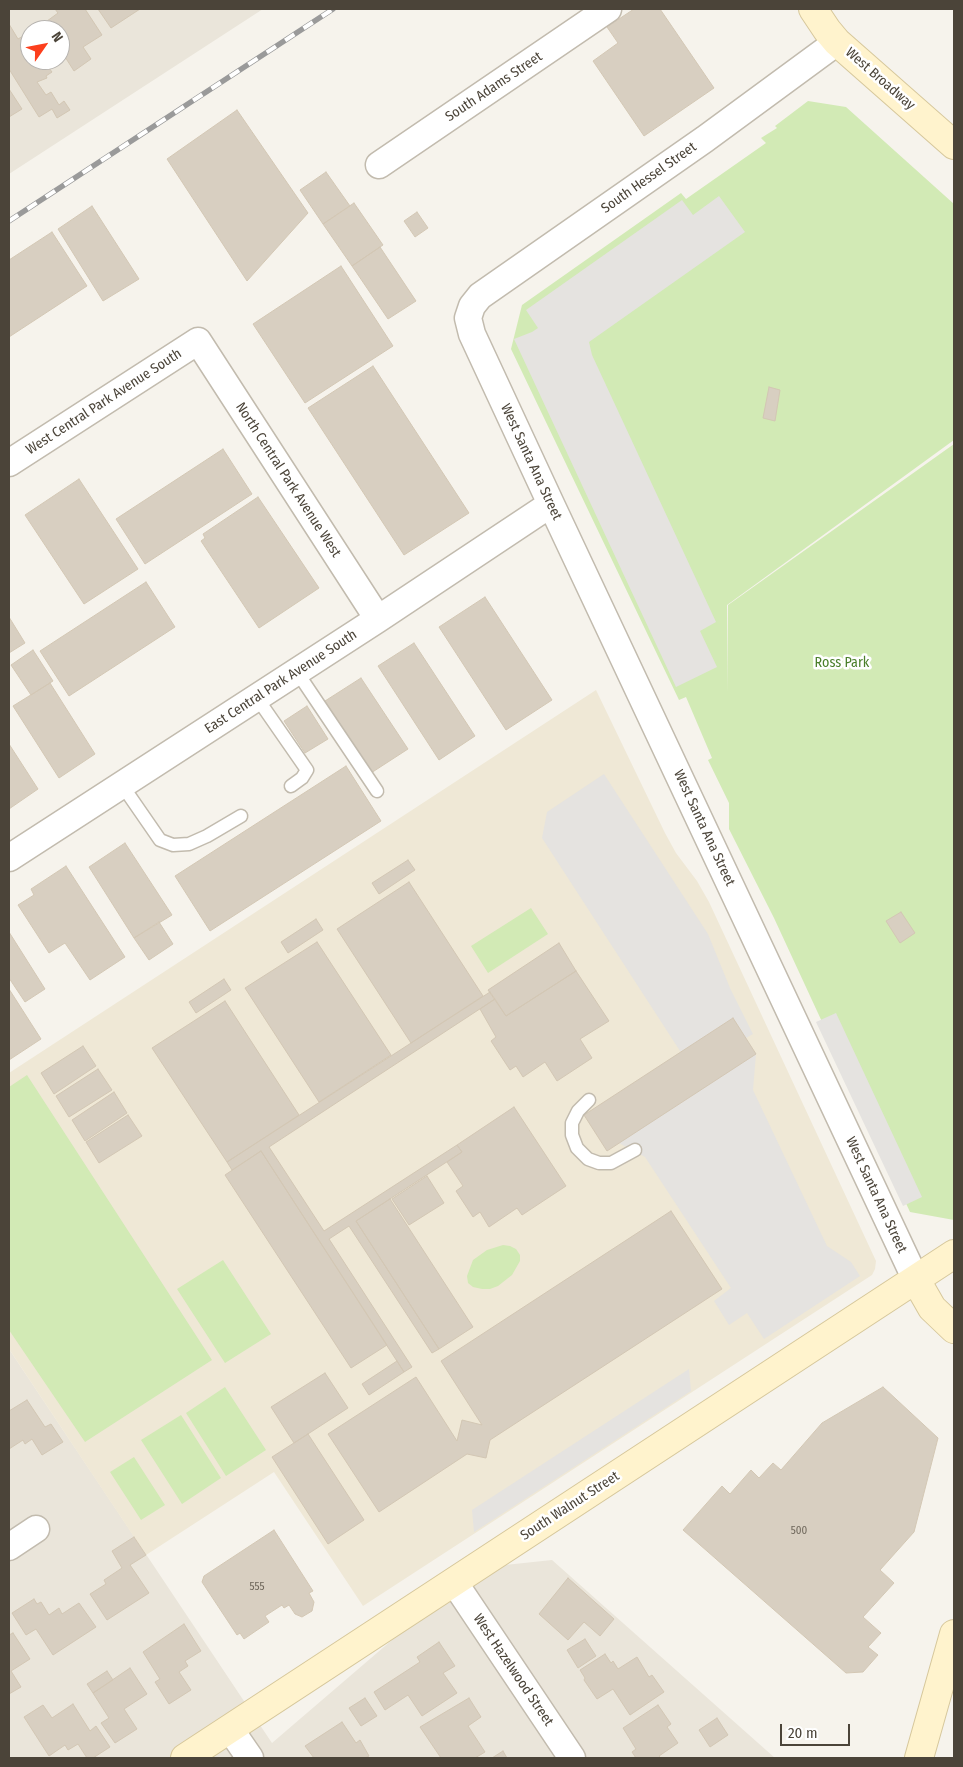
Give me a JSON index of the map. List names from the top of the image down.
{
  "streets": {
    "street": [
      "West Broadway",
      "South Adams Street",
      "South Hessel Street",
      "West Central Park Avenue South",
      "West Santa Ana Street",
      "North Central Park Avenue West",
      "East Central Park Avenue South",
      "South Walnut Street",
      "West Hazelwood Street"
    ]
  },
  "crossings": [
    ["West Broadway", "South Hessel Street"],
    ["South Hessel Street", "West Santa Ana Street"],
    ["West Central Park Avenue South", "North Central Park Avenue West"],
    ["West Santa Ana Street", "East Central Park Avenue South"],
    ["West Santa Ana Street", "South Walnut Street"],
    ["North Central Park Avenue West", "East Central Park Avenue South"],
    ["South Walnut Street", "West Hazelwood Street"]
  ],
  "parks": ["Ross Park"],
  "house_numbers": ["500", "555"],
  "scale_bar": "20 m",
  "north": "top right"
}
